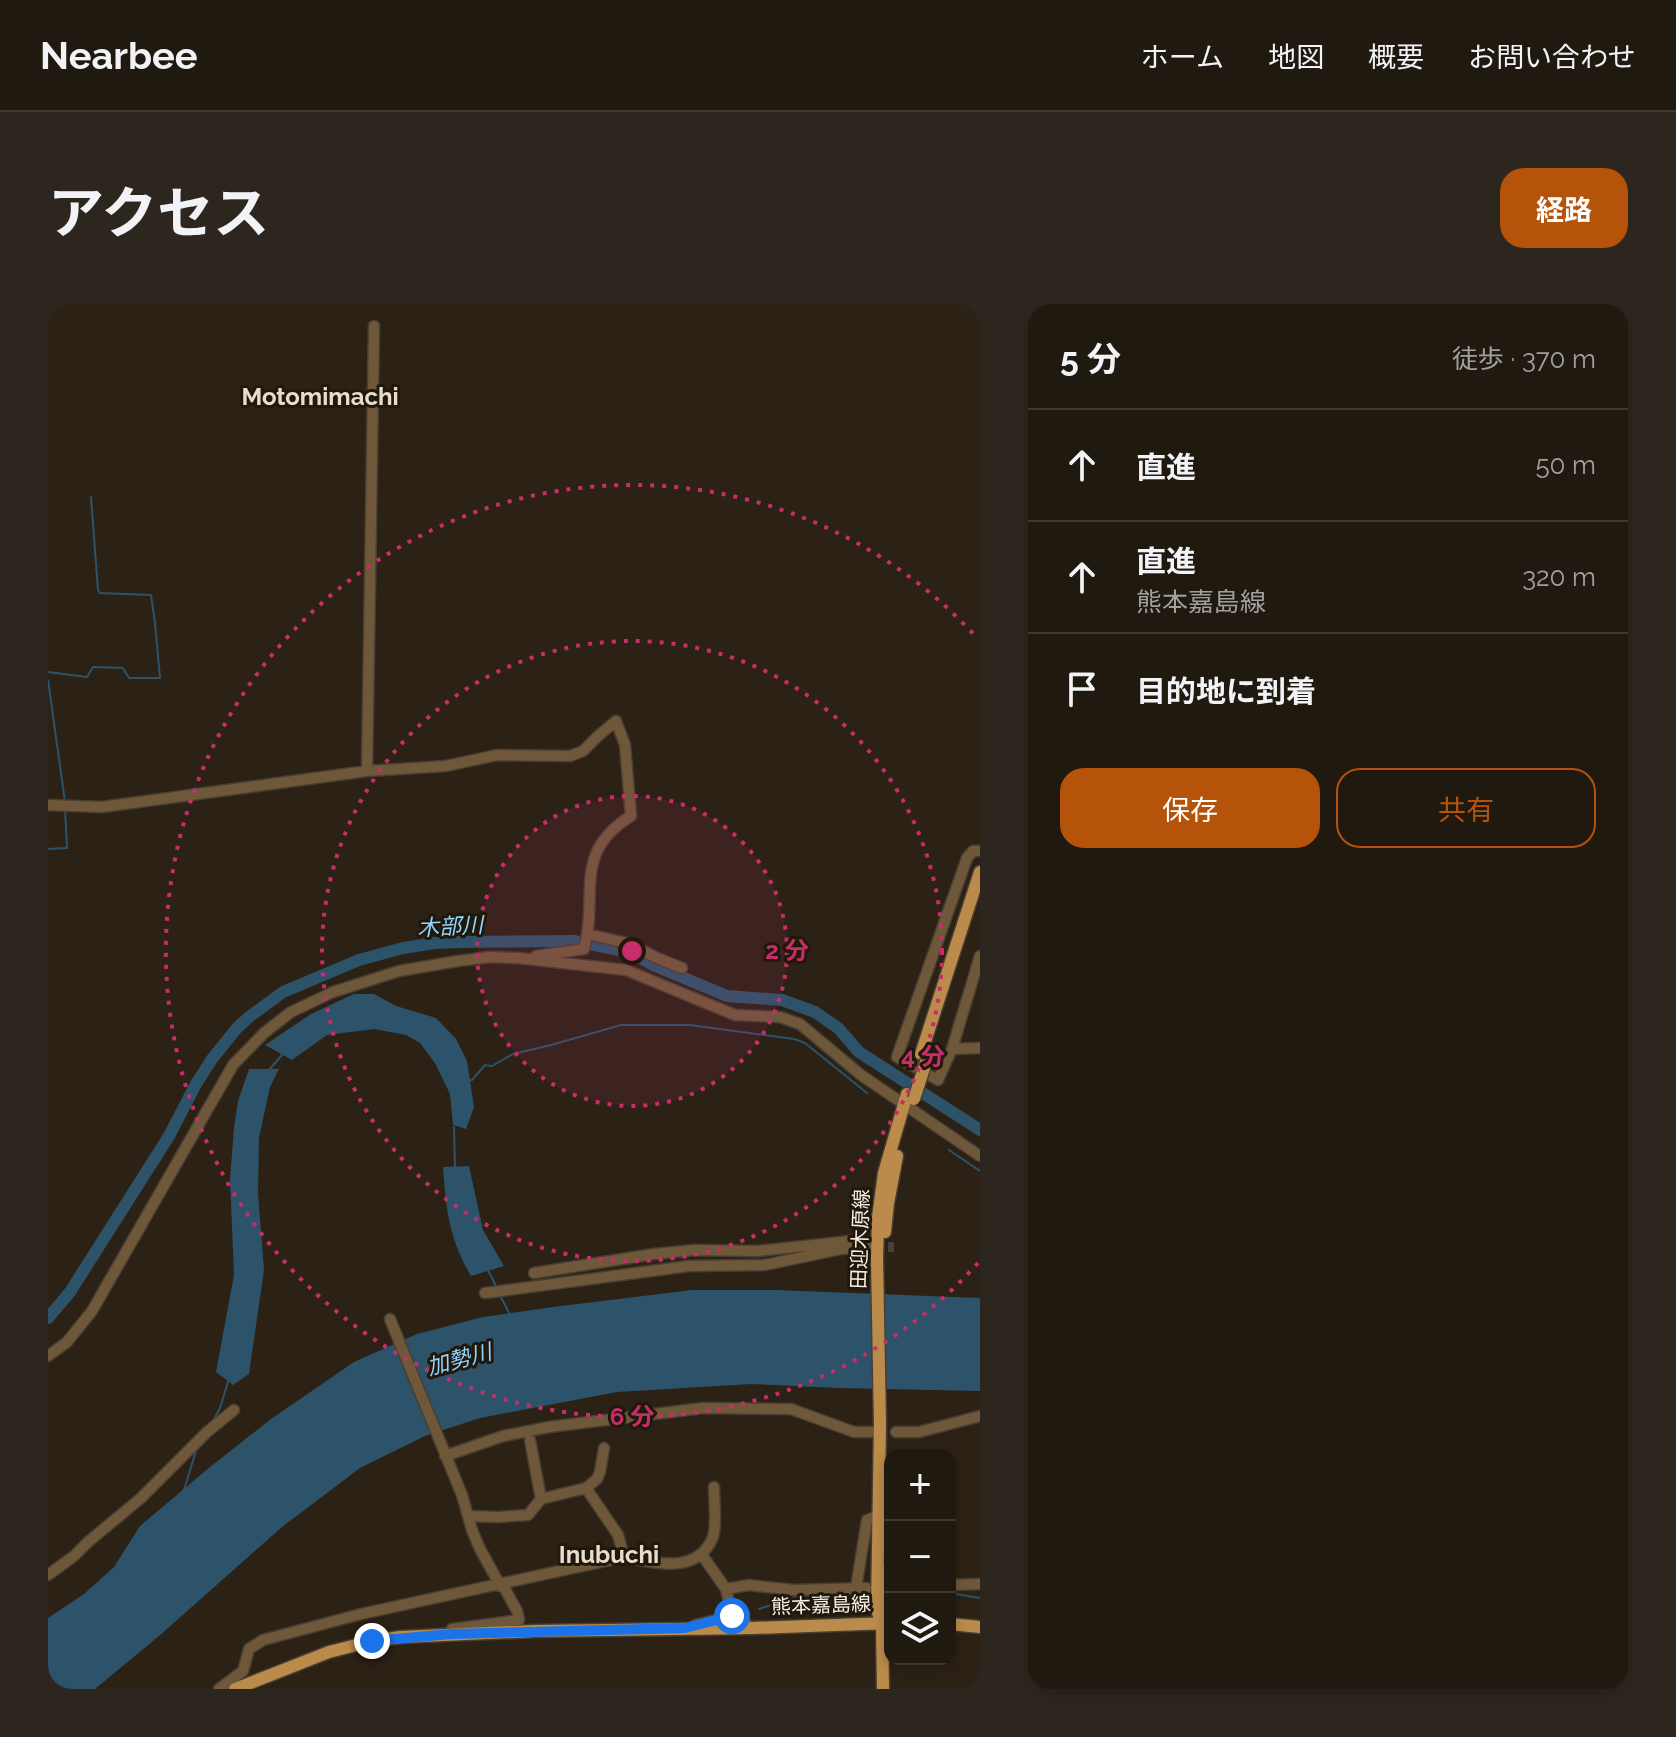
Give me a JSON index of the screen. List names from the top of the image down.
{
  "streets": {
    "main road": ["田迎木原線", "熊本嘉島線"]
  },
  "districts": ["Motomimachi", "Inubuchi"],
  "water": ["木部川", "加勢川"],
  "page": {
    "header": "Nearbee",
    "nav": [
      "ホーム",
      "地図",
      "概要",
      "お問い合わせ"
    ],
    "title": "アクセス",
    "buttons": [
      "経路",
      ["保存", "共有"]
    ],
    "heading": ["5 分", "徒歩 · 370 m"],
    "list": [
      ["直進", "50 m"],
      ["直進", "熊本嘉島線", "320 m"],
      "目的地に到着"
    ],
    "map_buttons": ["+", "−"]
  },
  "rings": ["2 分", "4 分", "6 分"]
}
